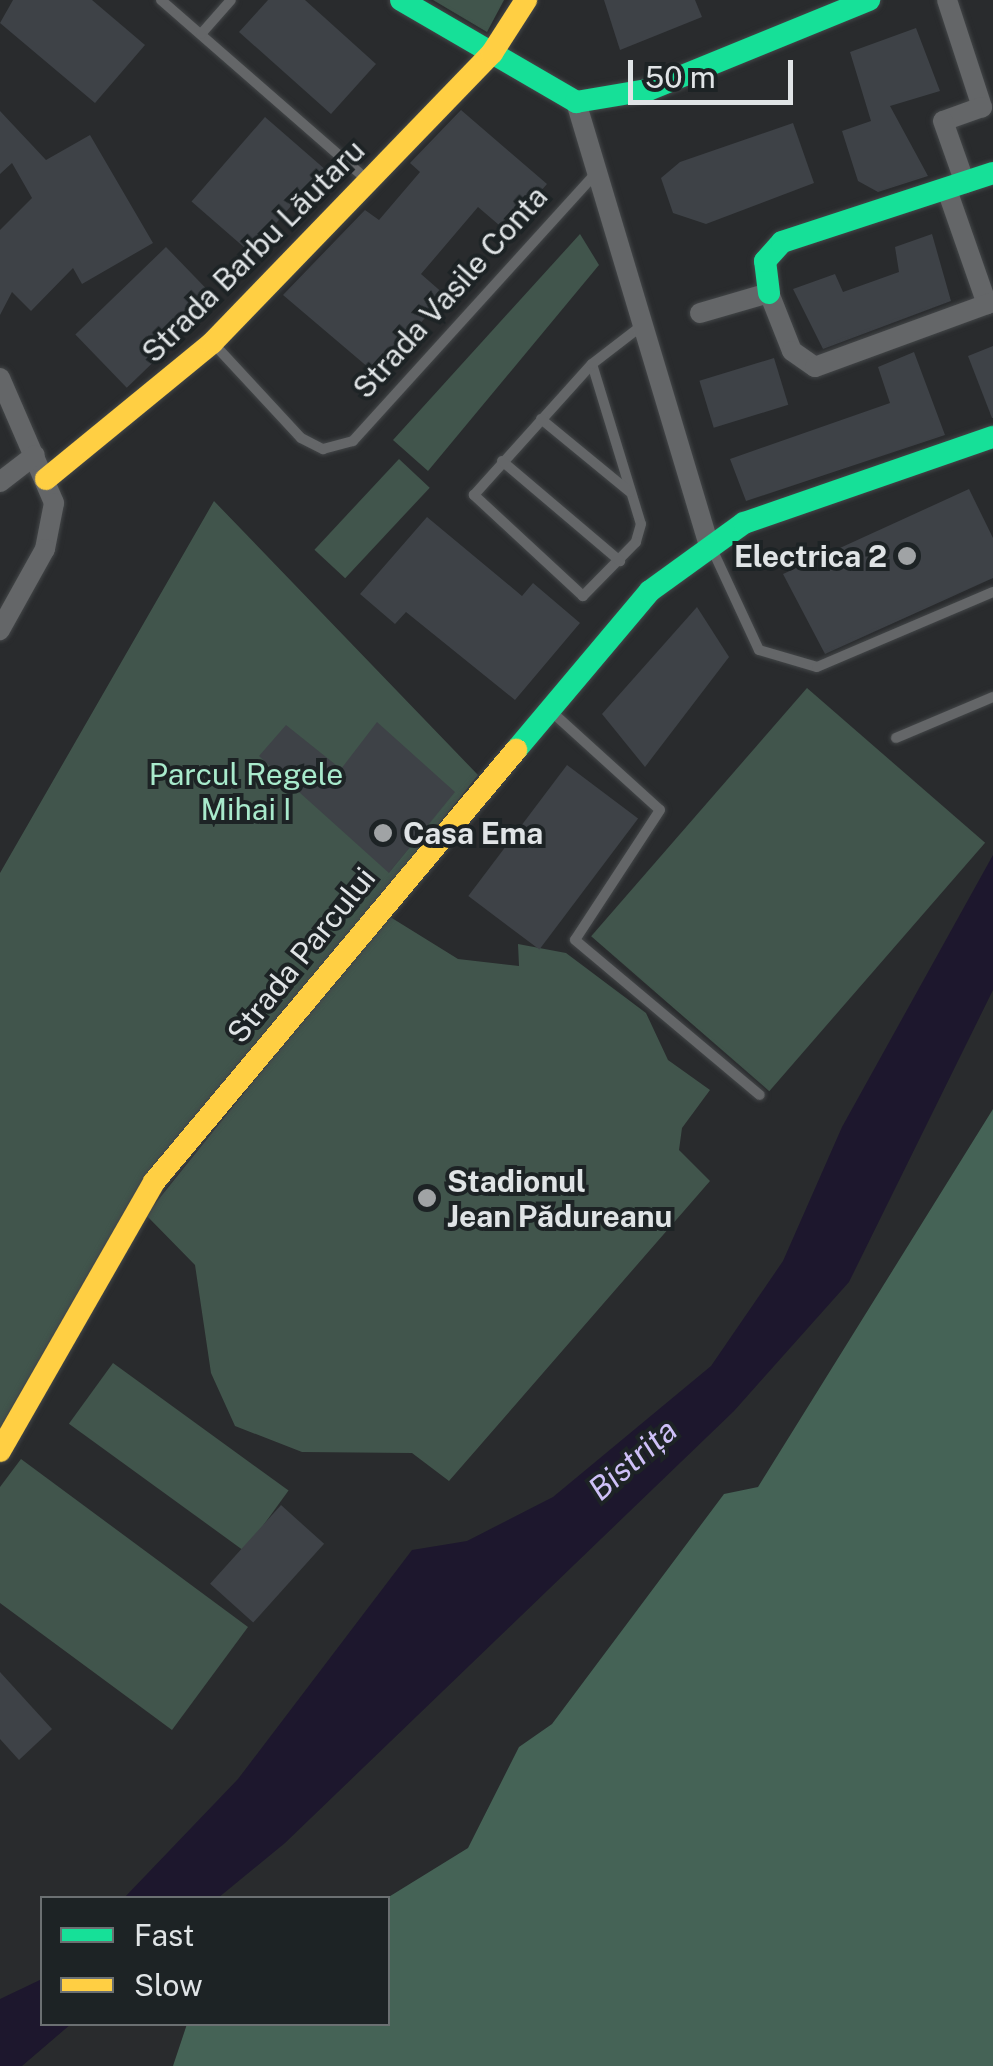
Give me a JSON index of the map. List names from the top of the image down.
{
  "streets": {
    "street": ["Strada Barbu Lăutaru", "Strada Vasile Conta", "Strada Parcului"]
  },
  "crossings": [
    ["Strada Barbu Lăutaru", "Strada Vasile Conta"],
    ["Strada Vasile Conta", "Strada Parcului"]
  ],
  "water": ["Bistrița"],
  "parks": ["Parcul Regele Mihai I"],
  "places": ["Electrica 2", "Casa Ema", "Stadionul Jean Pădureanu"],
  "legend": ["Fast", "Slow"],
  "scale_bar": "50 m"
}
